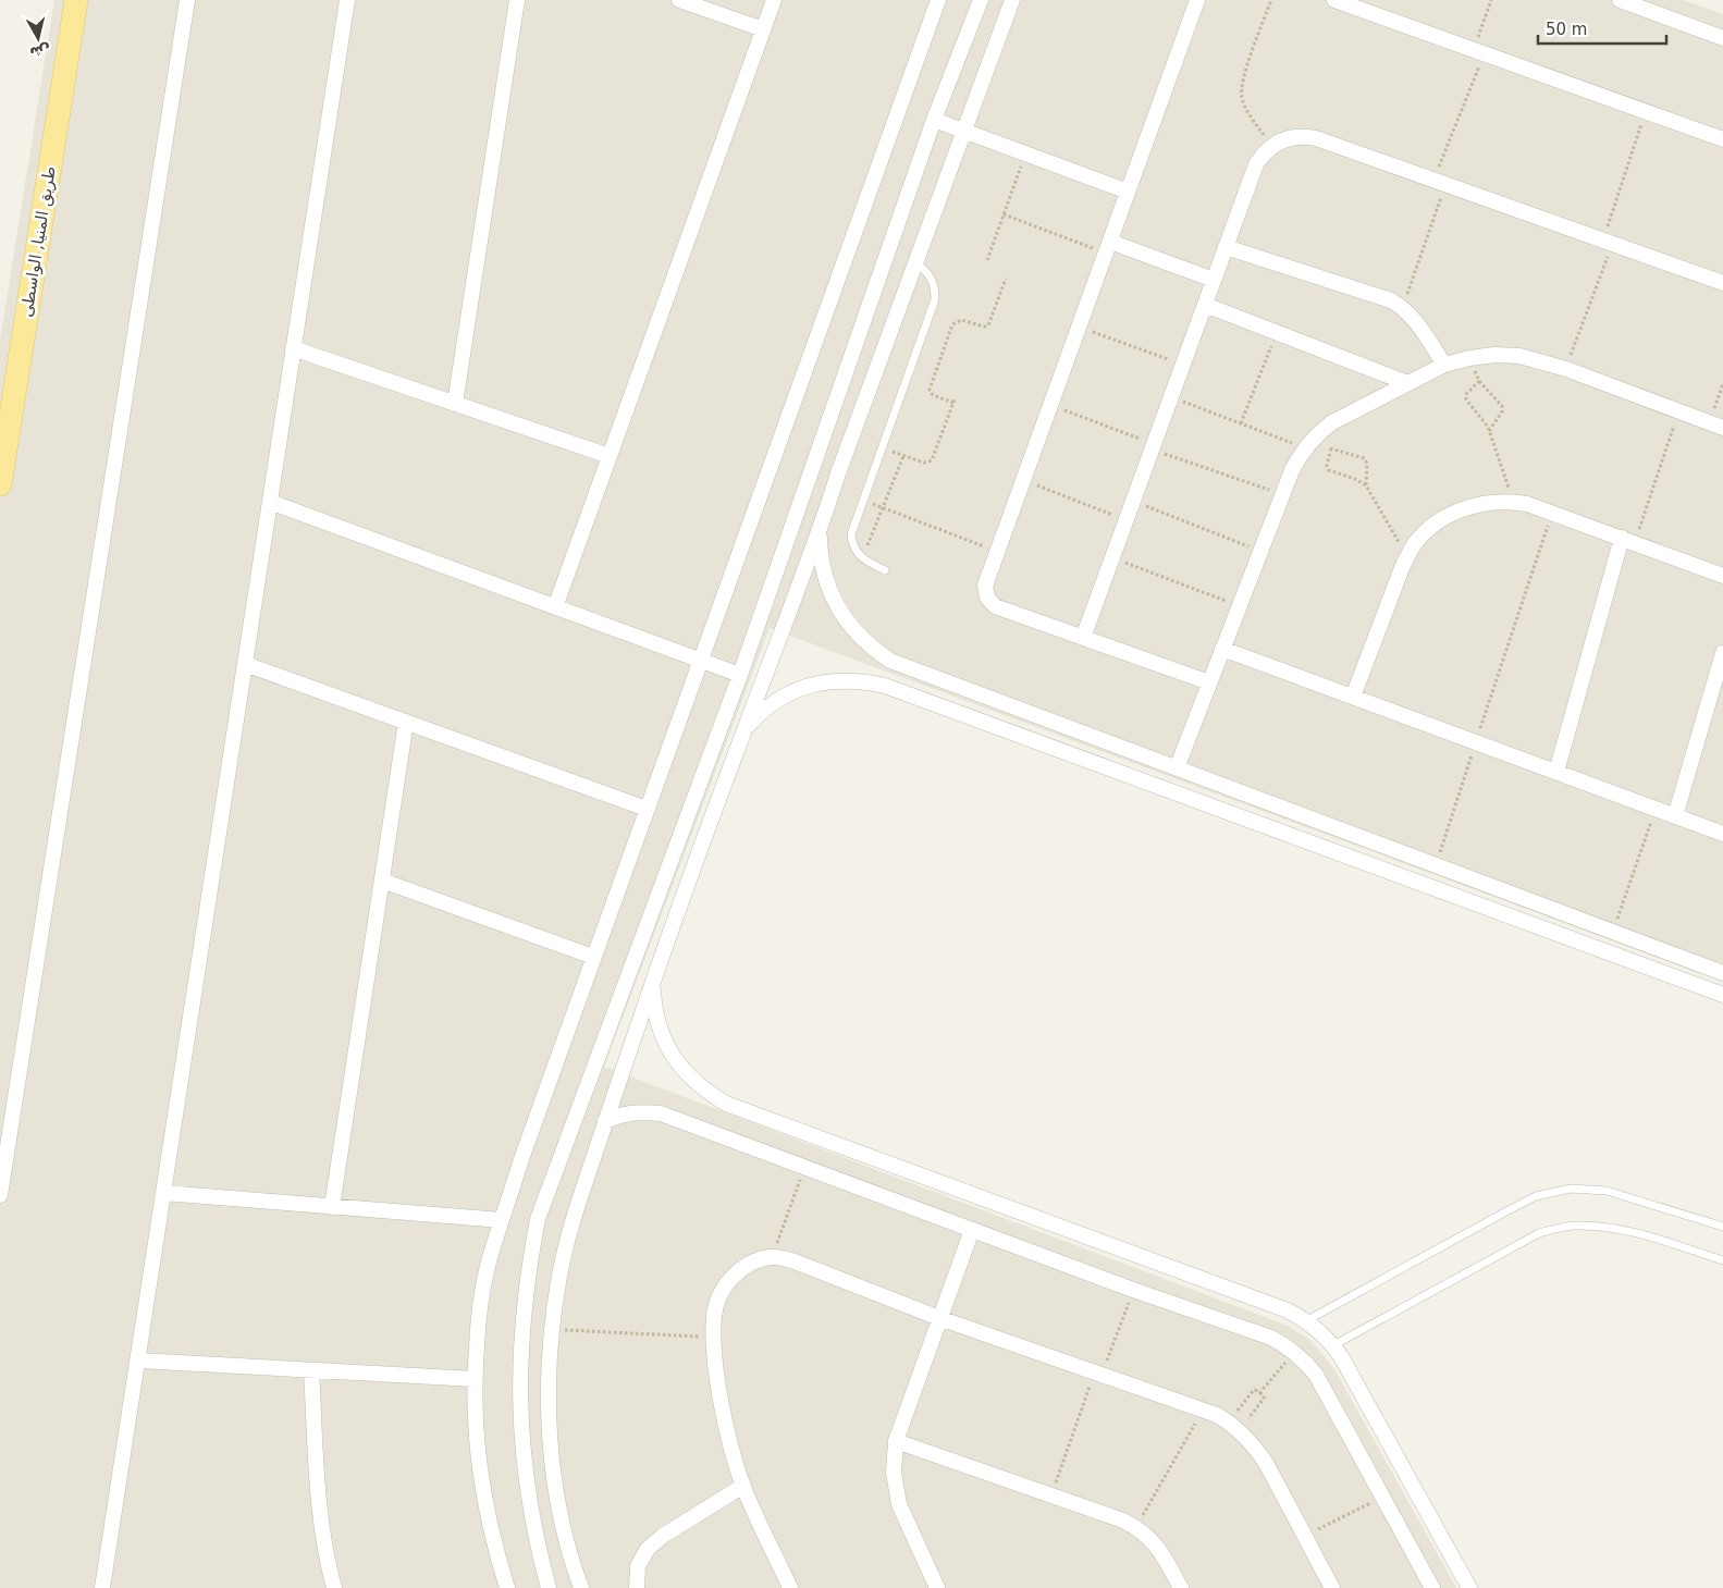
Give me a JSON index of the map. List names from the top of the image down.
{
  "streets": {
    "main road": ["طريق المنيا, الواسطى"]
  },
  "scale_bar": "50 m",
  "north": "bottom"
}
